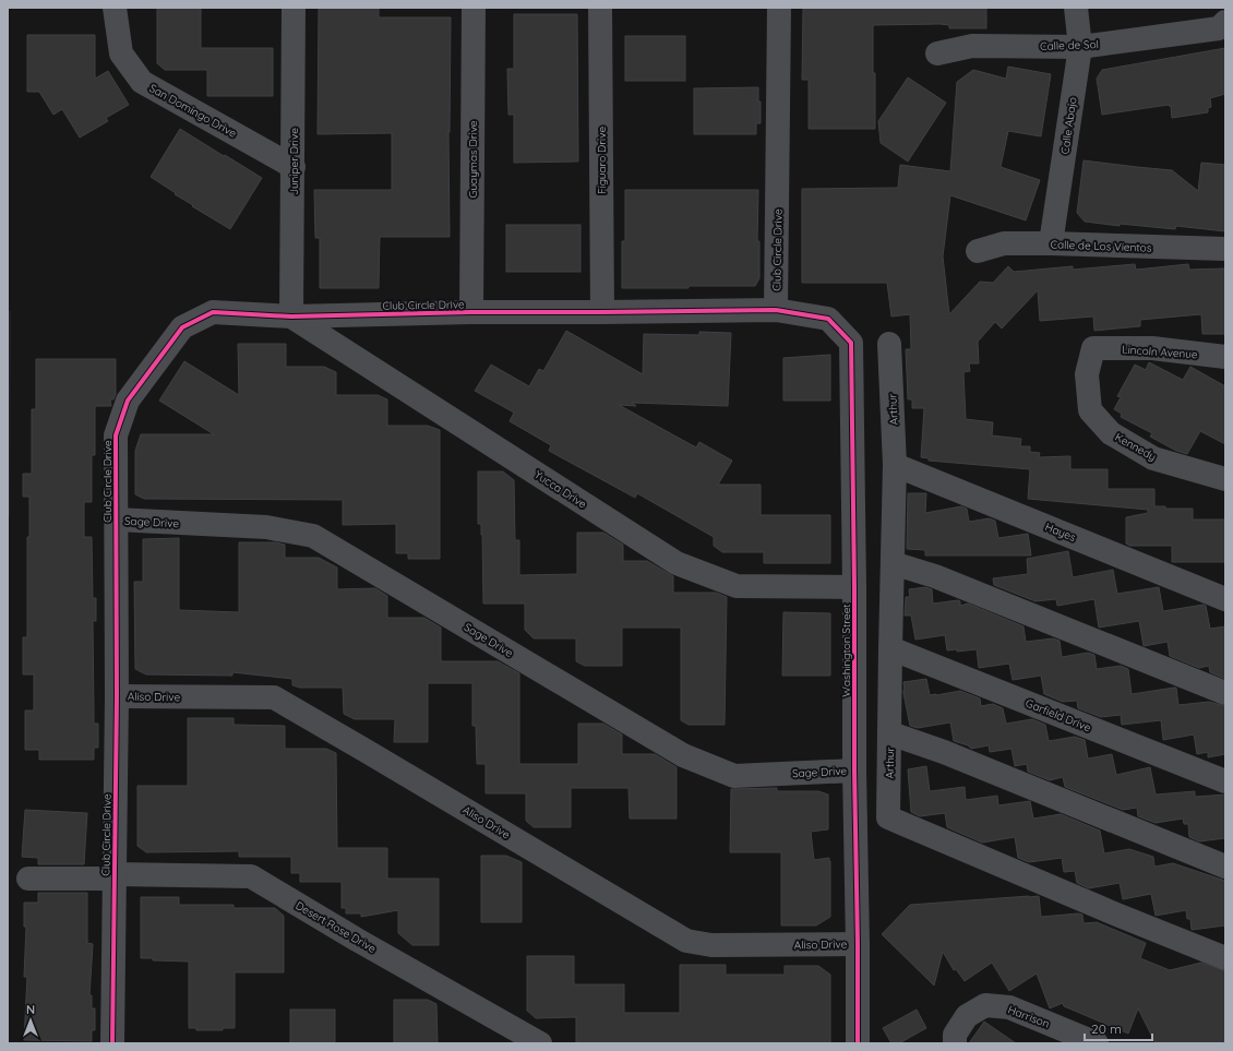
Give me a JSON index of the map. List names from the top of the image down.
{
  "streets": {
    "street": [
      "Calle de Sol",
      "San Domingo Drive",
      "Calle Abajo",
      "Guaymas Drive",
      "Figuaro Drive",
      "Juniper Drive",
      "Calle de Los Vientos",
      "Club Circle Drive",
      "Lincoln Avenue",
      "Arthur",
      "Kennedy",
      "Yucca Drive",
      "Sage Drive",
      "Hayes",
      "Washington Street",
      "Aliso Drive",
      "Garfield Drive",
      "Desert Rose Drive",
      "Harrison"
    ]
  },
  "crossings": [
    ["Calle de Sol", "Calle Abajo"],
    ["San Domingo Drive", "Juniper Drive"],
    ["Calle Abajo", "Calle de Los Vientos"],
    ["Guaymas Drive", "Club Circle Drive"],
    ["Figuaro Drive", "Club Circle Drive"],
    ["Juniper Drive", "Club Circle Drive"],
    ["Juniper Drive", "Yucca Drive"],
    ["Club Circle Drive", "Yucca Drive"],
    ["Club Circle Drive", "Sage Drive"],
    ["Club Circle Drive", "Washington Street"],
    ["Club Circle Drive", "Aliso Drive"],
    ["Club Circle Drive", "Desert Rose Drive"],
    ["Lincoln Avenue", "Kennedy"],
    ["Arthur", "Hayes"],
    ["Arthur", "Garfield Drive"],
    ["Yucca Drive", "Washington Street"],
    ["Sage Drive", "Washington Street"],
    ["Washington Street", "Aliso Drive"]
  ],
  "scale_bar": "20 m",
  "north": "top"
}
